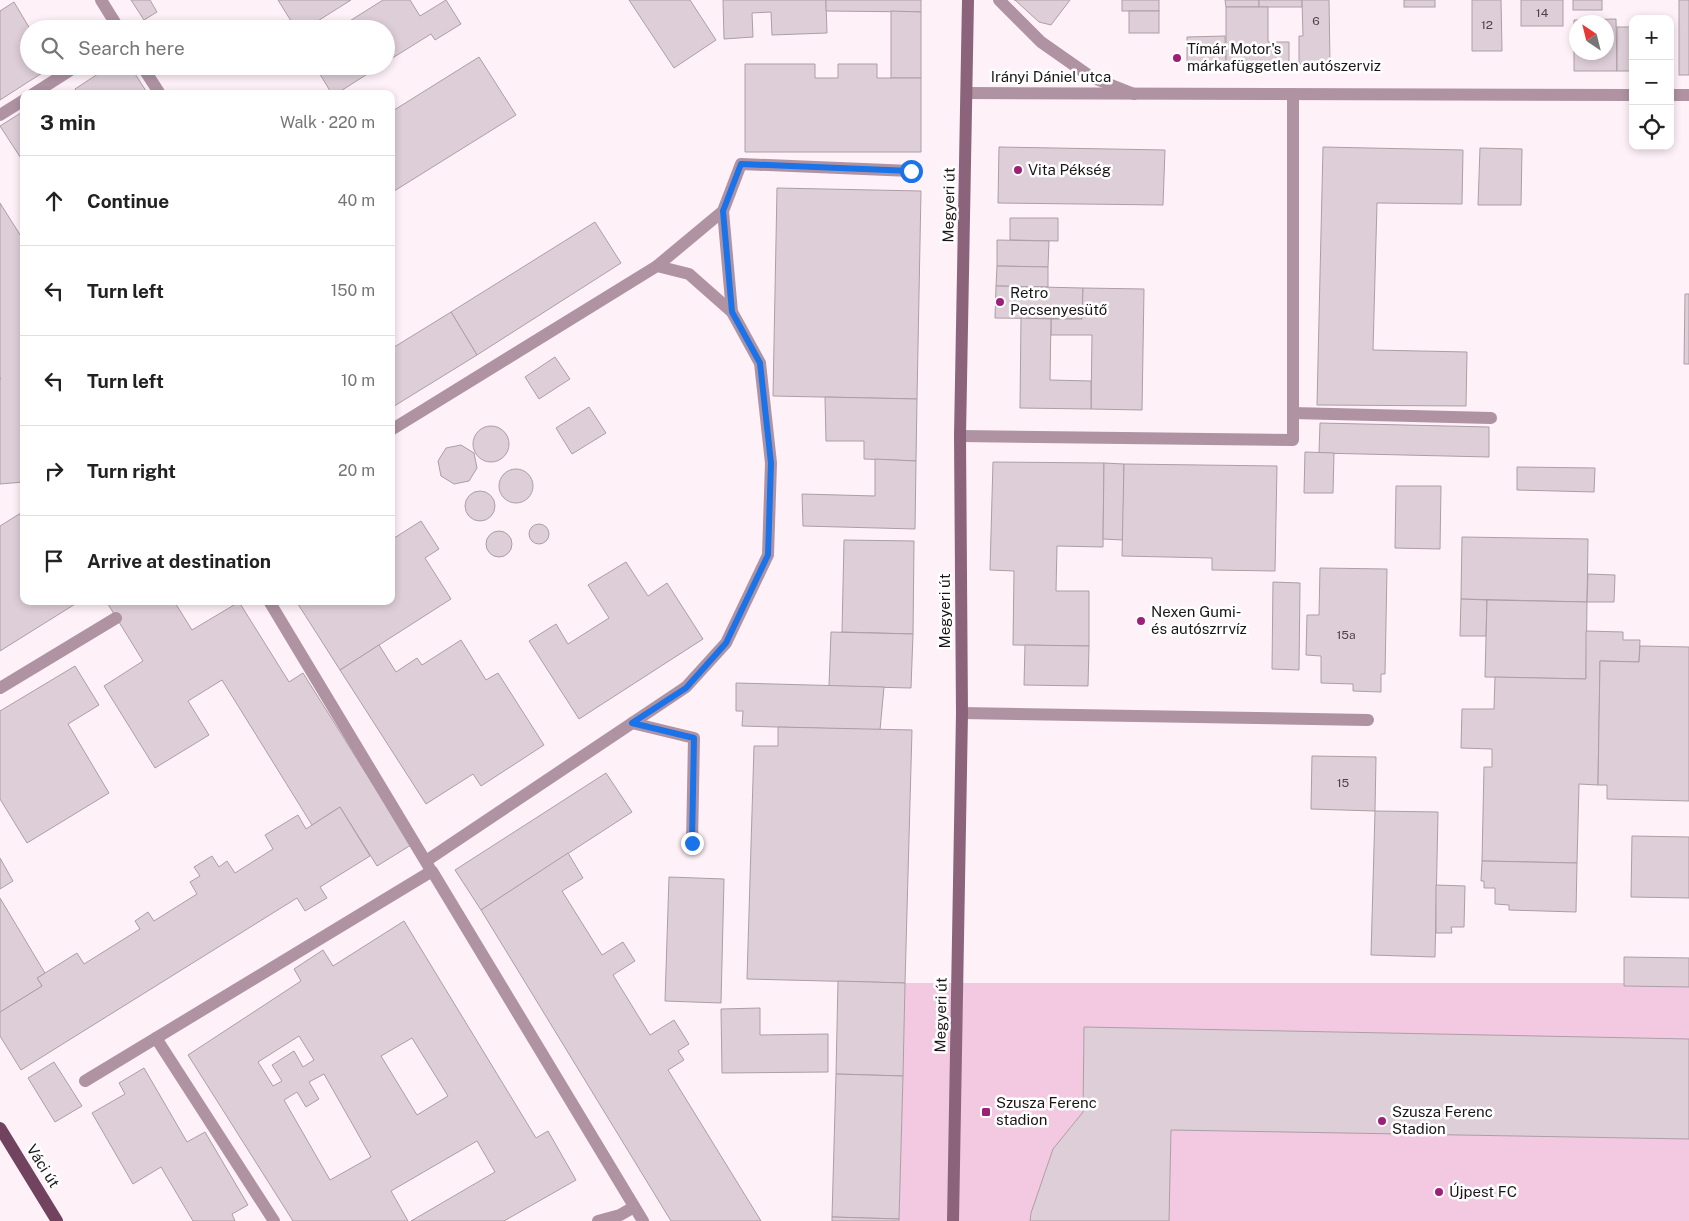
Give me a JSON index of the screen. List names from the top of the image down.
{
  "streets": {
    "main road": ["Megyeri út", "Váci út"],
    "street": ["Irányi Dániel utca"]
  },
  "crossings": [
    ["Irányi Dániel utca", "Megyeri út"]
  ],
  "places": {
    "other": [
      "Tímár Motor's márkafüggetlen autószerviz",
      "Vita Pékség",
      "Retro Pecsenyesütő",
      "Nexen Gumi- és autószrrvíz",
      "Szusza Ferenc Stadion",
      "Újpest FC"
    ],
    "transit": ["Szusza Ferenc stadion"]
  },
  "house_numbers": [
    "14",
    "6",
    "12",
    "15a",
    "15"
  ],
  "north": "top left",
  "page": {
    "map_buttons": ["+", "−"],
    "search": "Search here",
    "heading": ["3 min", "Walk · 220 m"],
    "list": [
      ["Continue", "40 m"],
      ["Turn left", "150 m"],
      ["Turn left", "10 m"],
      ["Turn right", "20 m"],
      "Arrive at destination"
    ]
  }
}
